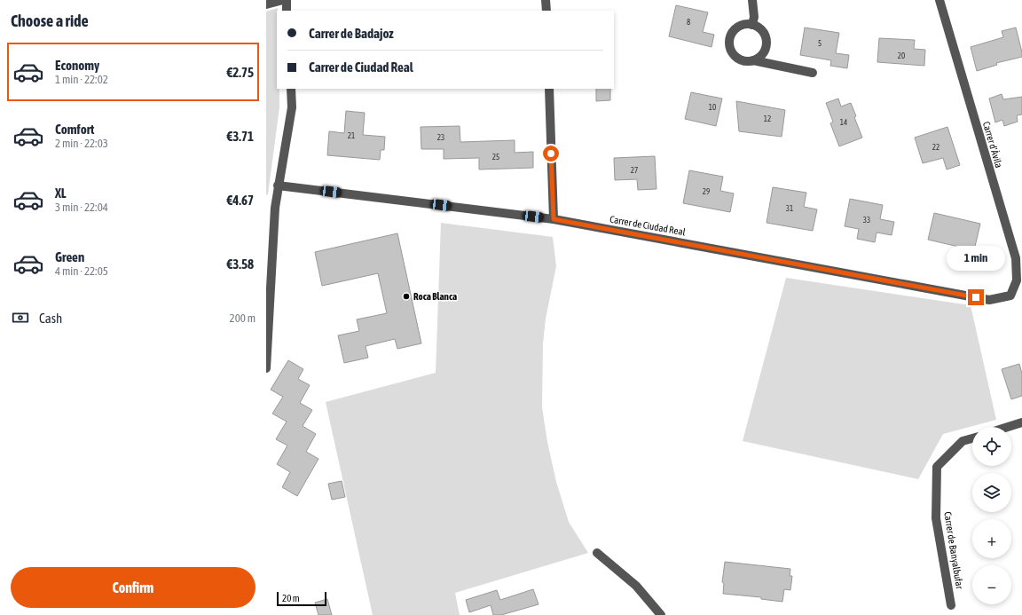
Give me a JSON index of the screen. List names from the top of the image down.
{
  "streets": {
    "street": ["Carrer d'Àvila", "Carrer de Ciudad Real", "Carrer de Banyalbufar"]
  },
  "crossings": [
    ["Carrer d'Àvila", "Carrer de Ciudad Real"]
  ],
  "places": ["Roca Blanca"],
  "house_numbers": [
    "8",
    "5",
    "20",
    "10",
    "12",
    "14",
    "21",
    "23",
    "22",
    "25",
    "27",
    "29",
    "31",
    "33"
  ],
  "scale_bar": "20 m",
  "page": {
    "heading": "Choose a ride",
    "banner": ["Carrer de Badajoz", "Carrer de Ciudad Real"],
    "list": [
      {
        "name": "Economy",
        "note": "1 min · 22:02",
        "value": "€2.75"
      },
      {
        "name": "Comfort",
        "note": "2 min · 22:03",
        "value": "€3.71"
      },
      {
        "name": "XL",
        "note": "3 min · 22:04",
        "value": "€4.67"
      },
      {
        "name": "Green",
        "note": "4 min · 22:05",
        "value": "€3.58"
      }
    ],
    "bubble": "1 min",
    "pay": ["Cash", "200 m"],
    "map_buttons": ["+", "−"],
    "buttons": "Confirm",
    "scale": "20 m"
  }
}
